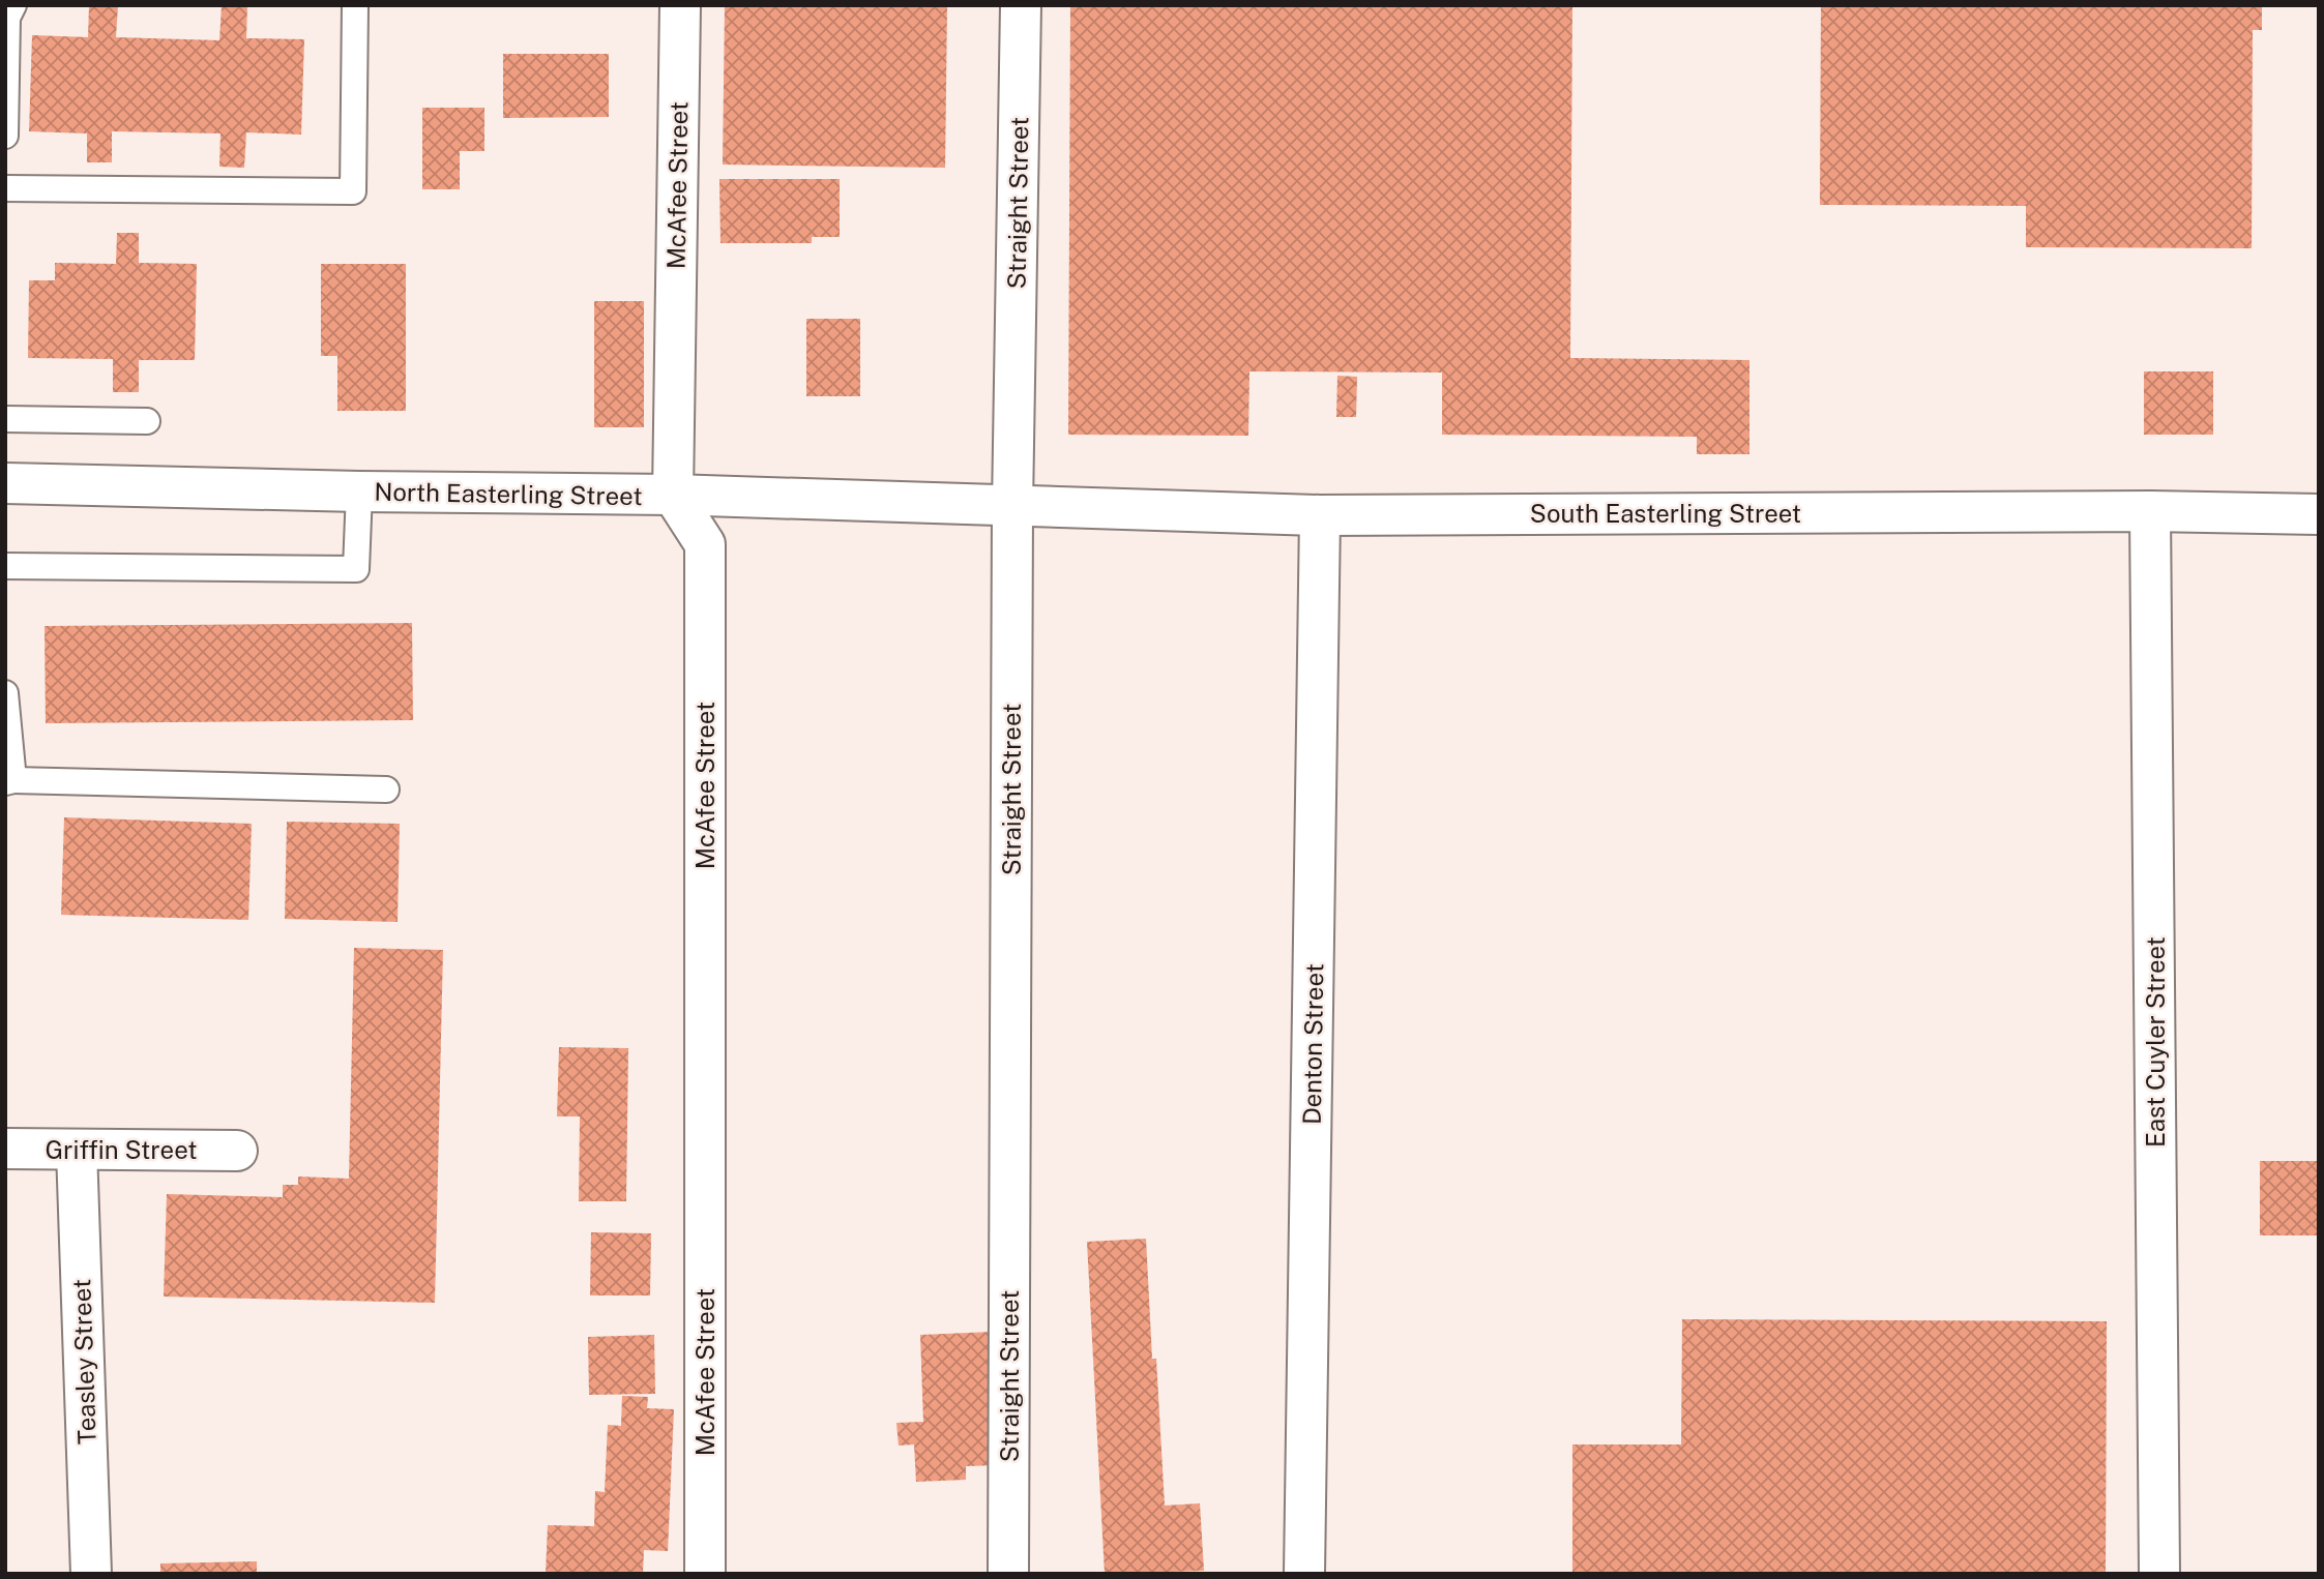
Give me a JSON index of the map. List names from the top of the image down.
{
  "streets": {
    "street": [
      "McAfee Street",
      "Straight Street",
      "North Easterling Street",
      "South Easterling Street",
      "East Cuyler Street",
      "Denton Street",
      "Griffin Street",
      "Teasley Street"
    ]
  },
  "crossings": [
    ["McAfee Street", "North Easterling Street"],
    ["Straight Street", "North Easterling Street"],
    ["Straight Street", "South Easterling Street"],
    ["North Easterling Street", "South Easterling Street"],
    ["South Easterling Street", "East Cuyler Street"],
    ["South Easterling Street", "Denton Street"],
    ["Griffin Street", "Teasley Street"]
  ]
}
